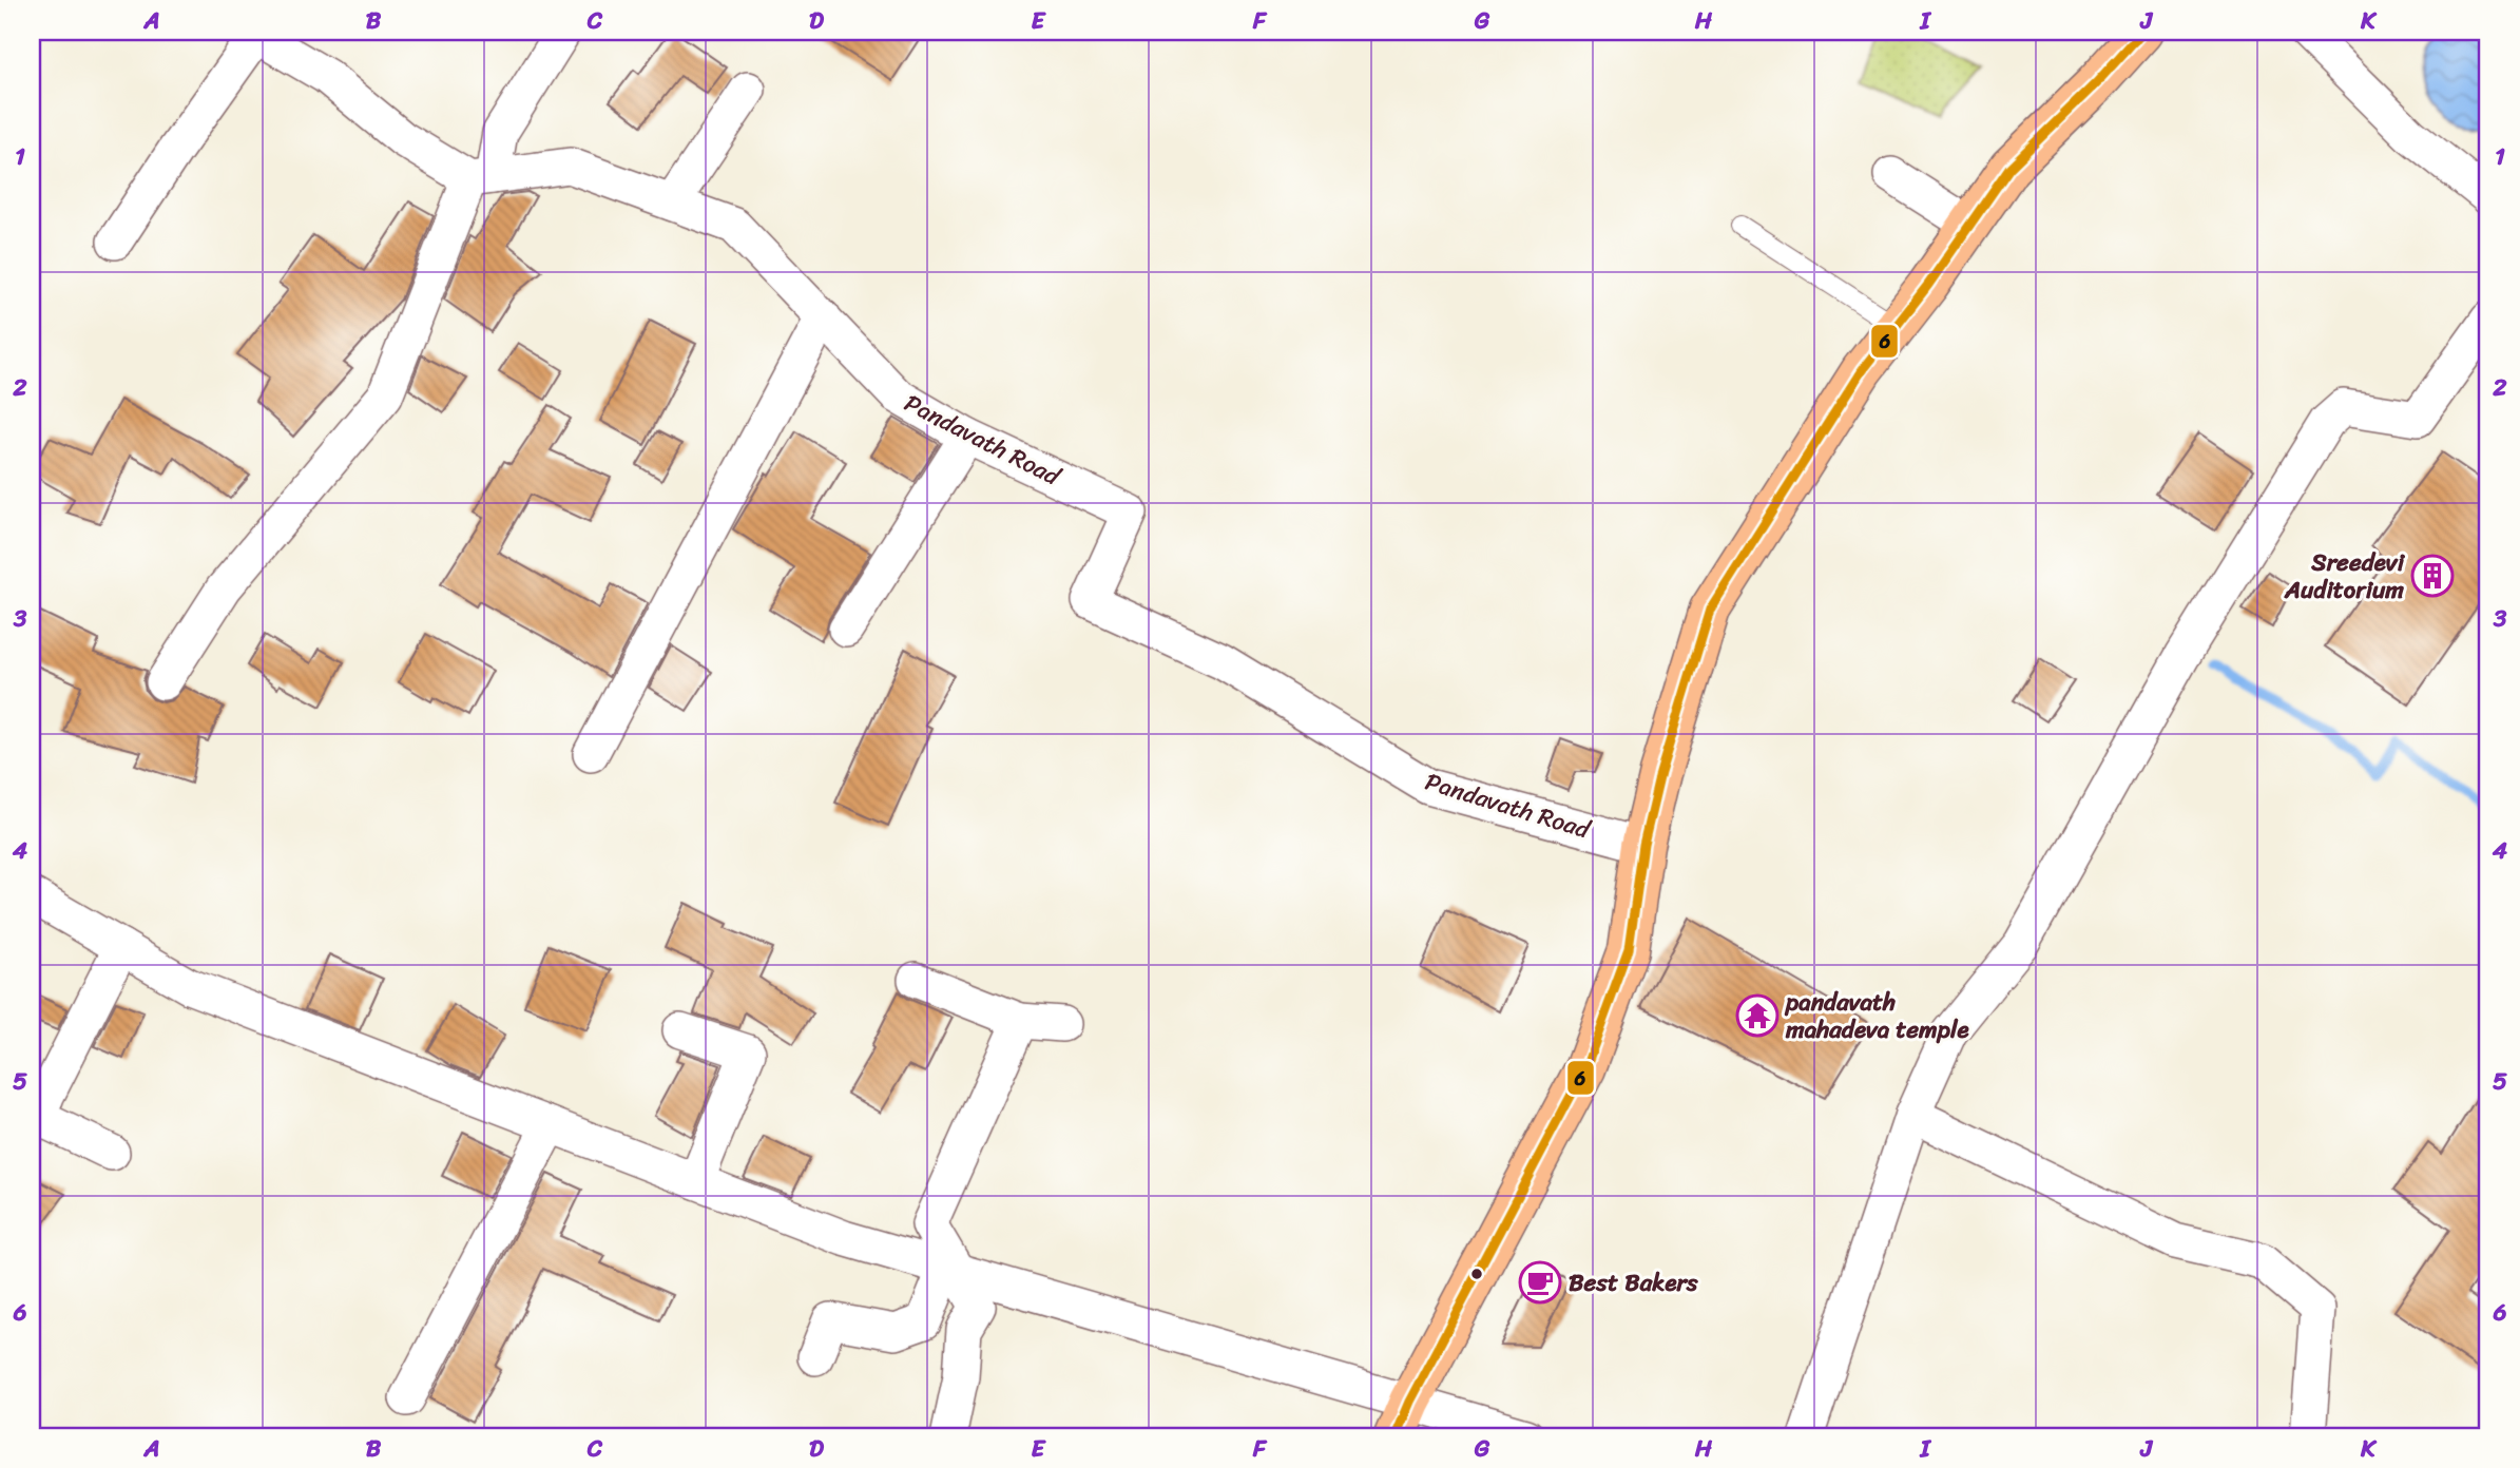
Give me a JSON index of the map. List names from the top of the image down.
{
  "streets": {
    "street": ["Pandavath Road"]
  },
  "places": {
    "building": ["Sreedevi Auditorium"],
    "temple": ["pandavath mahadeva temple"],
    "cafe": ["Best Bakers"]
  },
  "lines": ["transit line 6"],
  "grid": {
    "columns": [
      "A",
      "B",
      "C",
      "D",
      "E",
      "F",
      "G",
      "H",
      "I",
      "J",
      "K"
    ],
    "rows": [
      "1",
      "2",
      "3",
      "4",
      "5",
      "6"
    ]
  }
}
